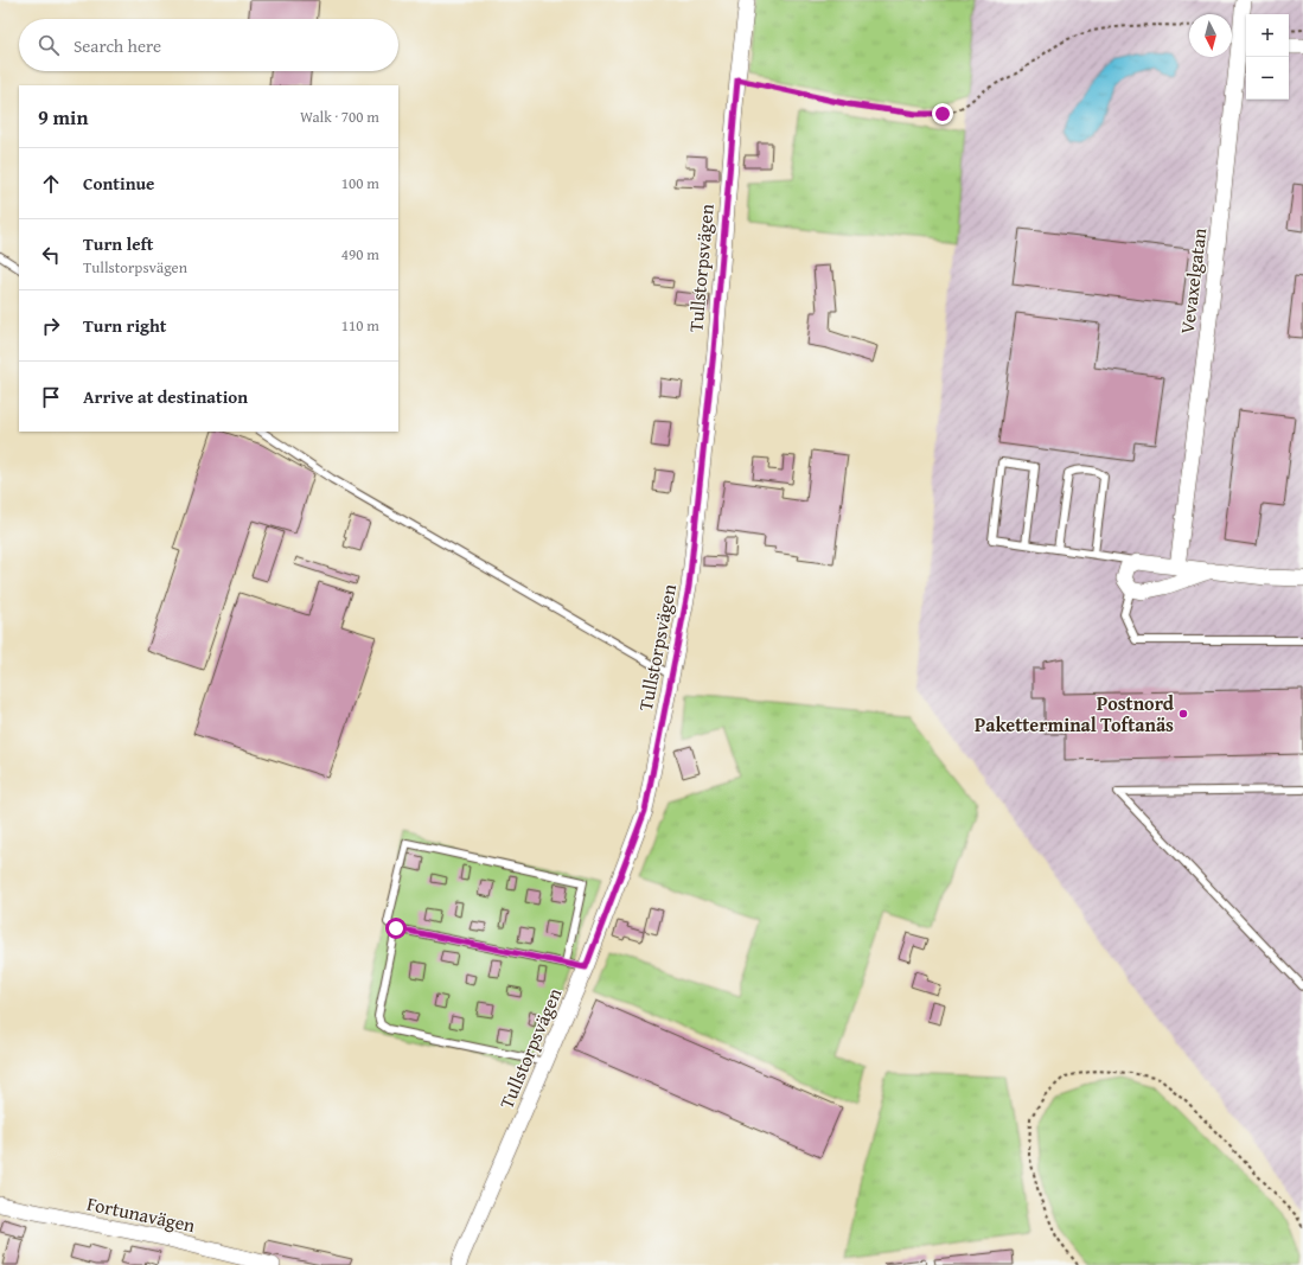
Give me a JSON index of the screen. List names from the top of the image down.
{
  "streets": {
    "street": ["Tullstorpsvägen", "Vevaxelgatan", "Fortunavägen"]
  },
  "places": ["Postnord Paketterminal Toftanäs"],
  "north": "bottom",
  "page": {
    "map_buttons": ["+", "−"],
    "search": "Search here",
    "heading": ["9 min", "Walk · 700 m"],
    "list": [
      ["Continue", "100 m"],
      ["Turn left", "Tullstorpsvägen", "490 m"],
      ["Turn right", "110 m"],
      "Arrive at destination"
    ]
  }
}
